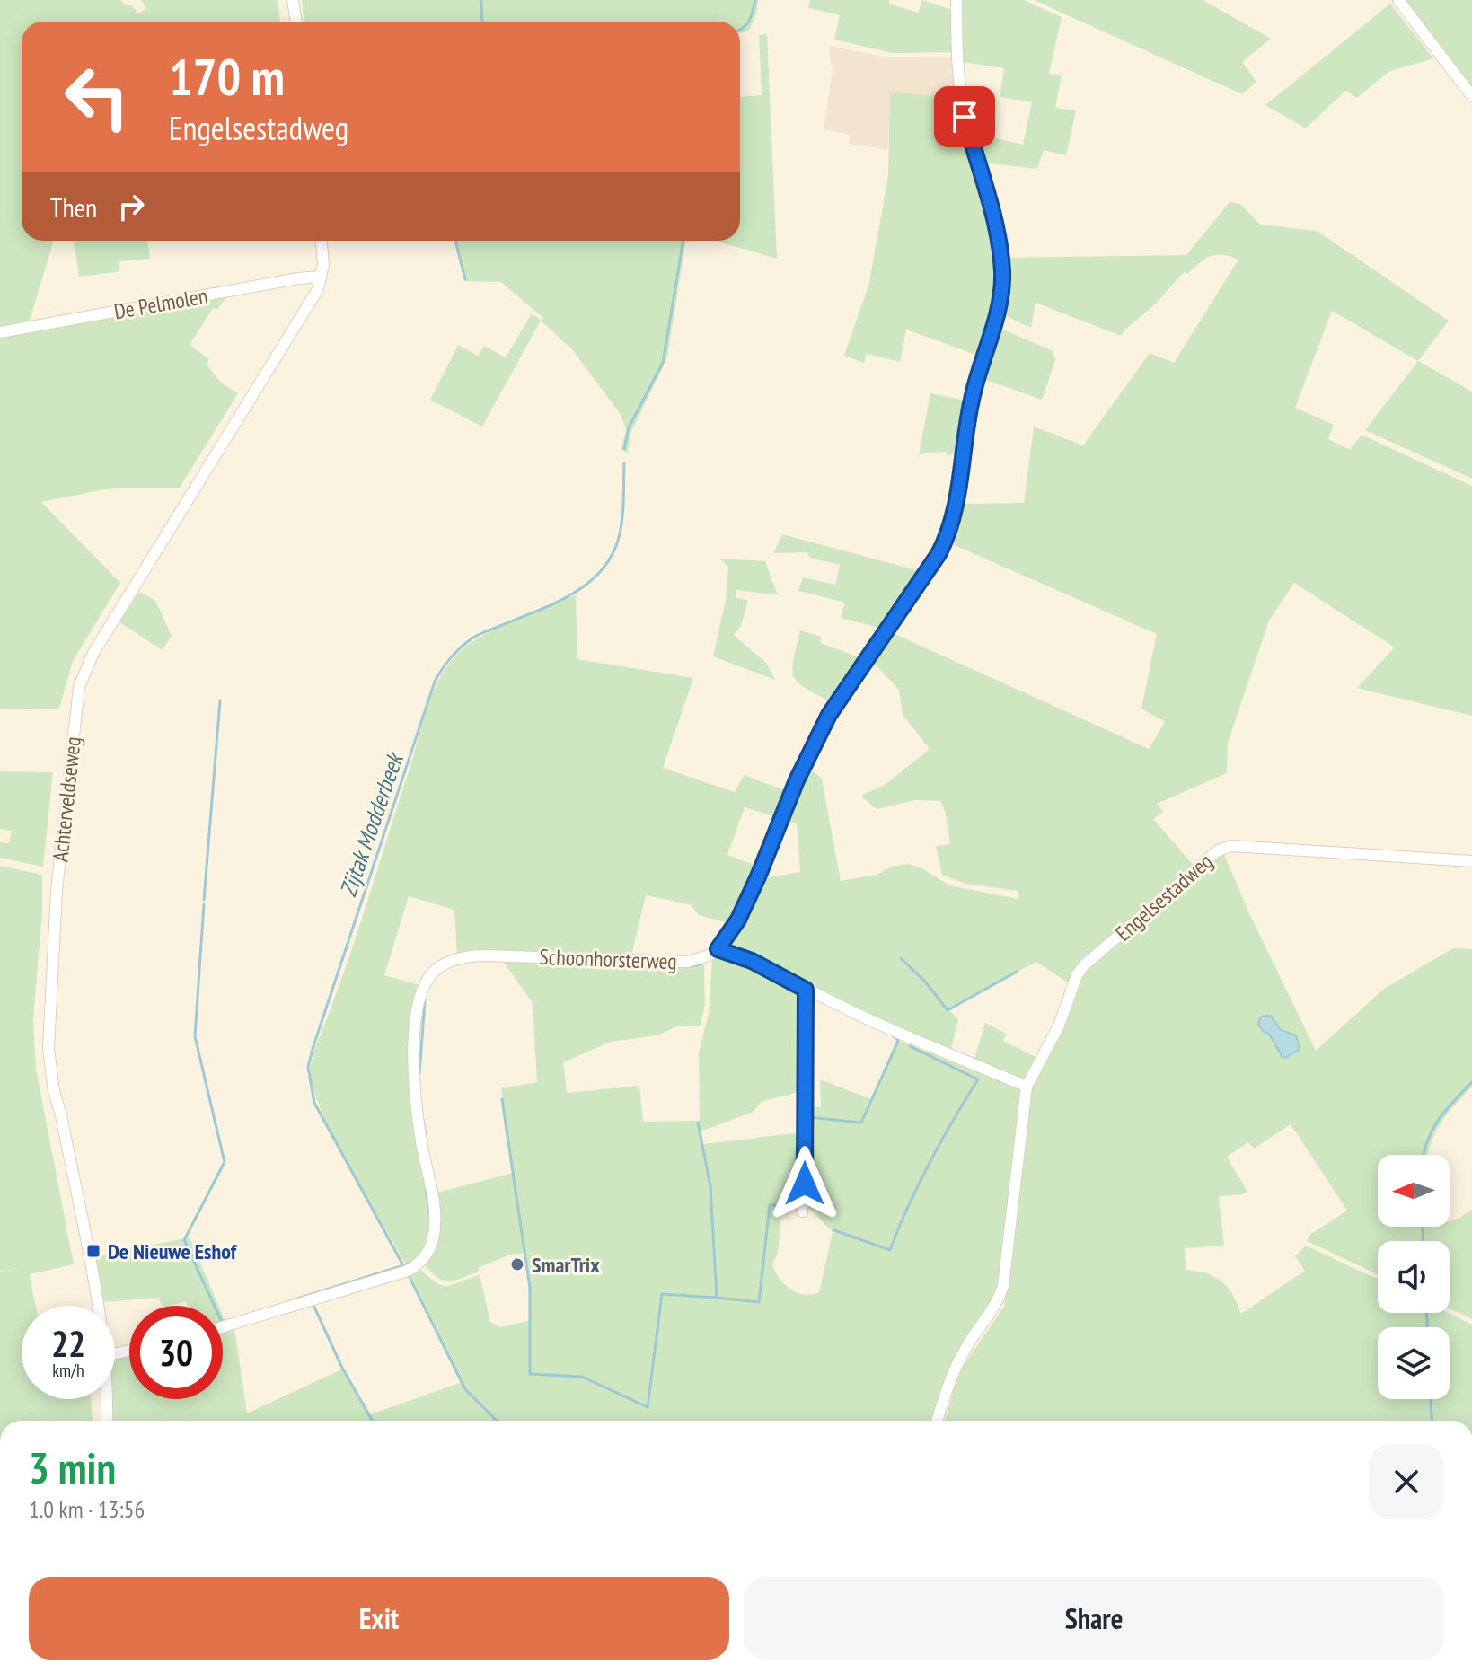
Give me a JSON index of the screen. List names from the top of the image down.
{
  "streets": {
    "street": [
      "De Pelmolen",
      "Achterveldseweg",
      "Engelsestadweg",
      "Schoonhorsterweg"
    ]
  },
  "crossings": [
    ["De Pelmolen", "Achterveldseweg"]
  ],
  "water": ["Zijtak Modderbeek"],
  "places": {
    "transit": ["De Nieuwe Eshof"],
    "other": ["SmarTrix"]
  },
  "north": "left",
  "page": {
    "turn": ["170 m", "Engelsestadweg"],
    "then": "Then",
    "speed": "22 km/h",
    "limit": "30",
    "heading": ["3 min", "1.0 km · 13:56"],
    "buttons": ["Exit", "Share"]
  }
}
